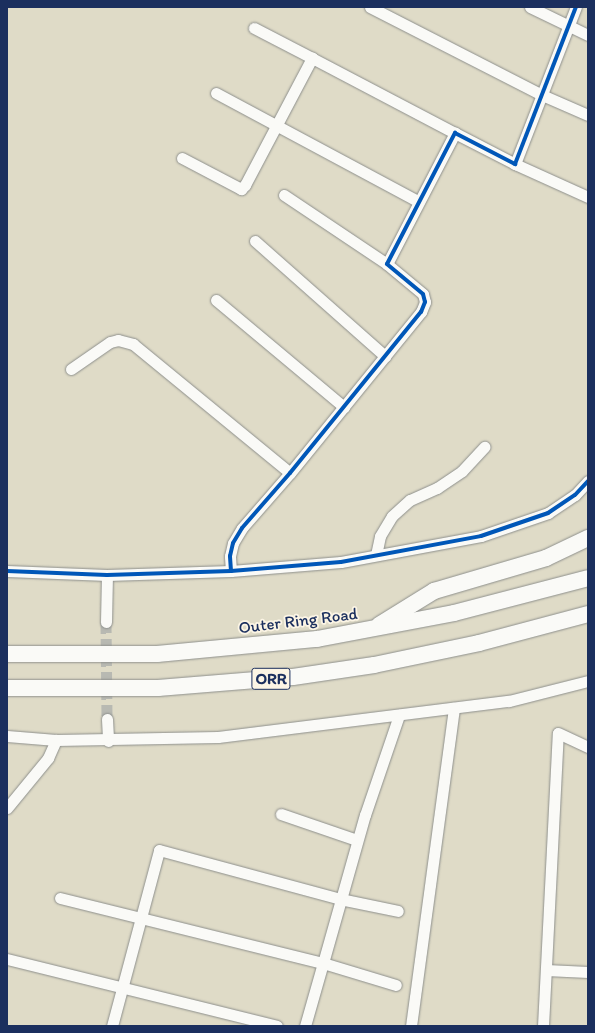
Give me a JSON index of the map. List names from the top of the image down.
{
  "streets": {
    "highway": ["Outer Ring Road", "ORR"]
  }
}
